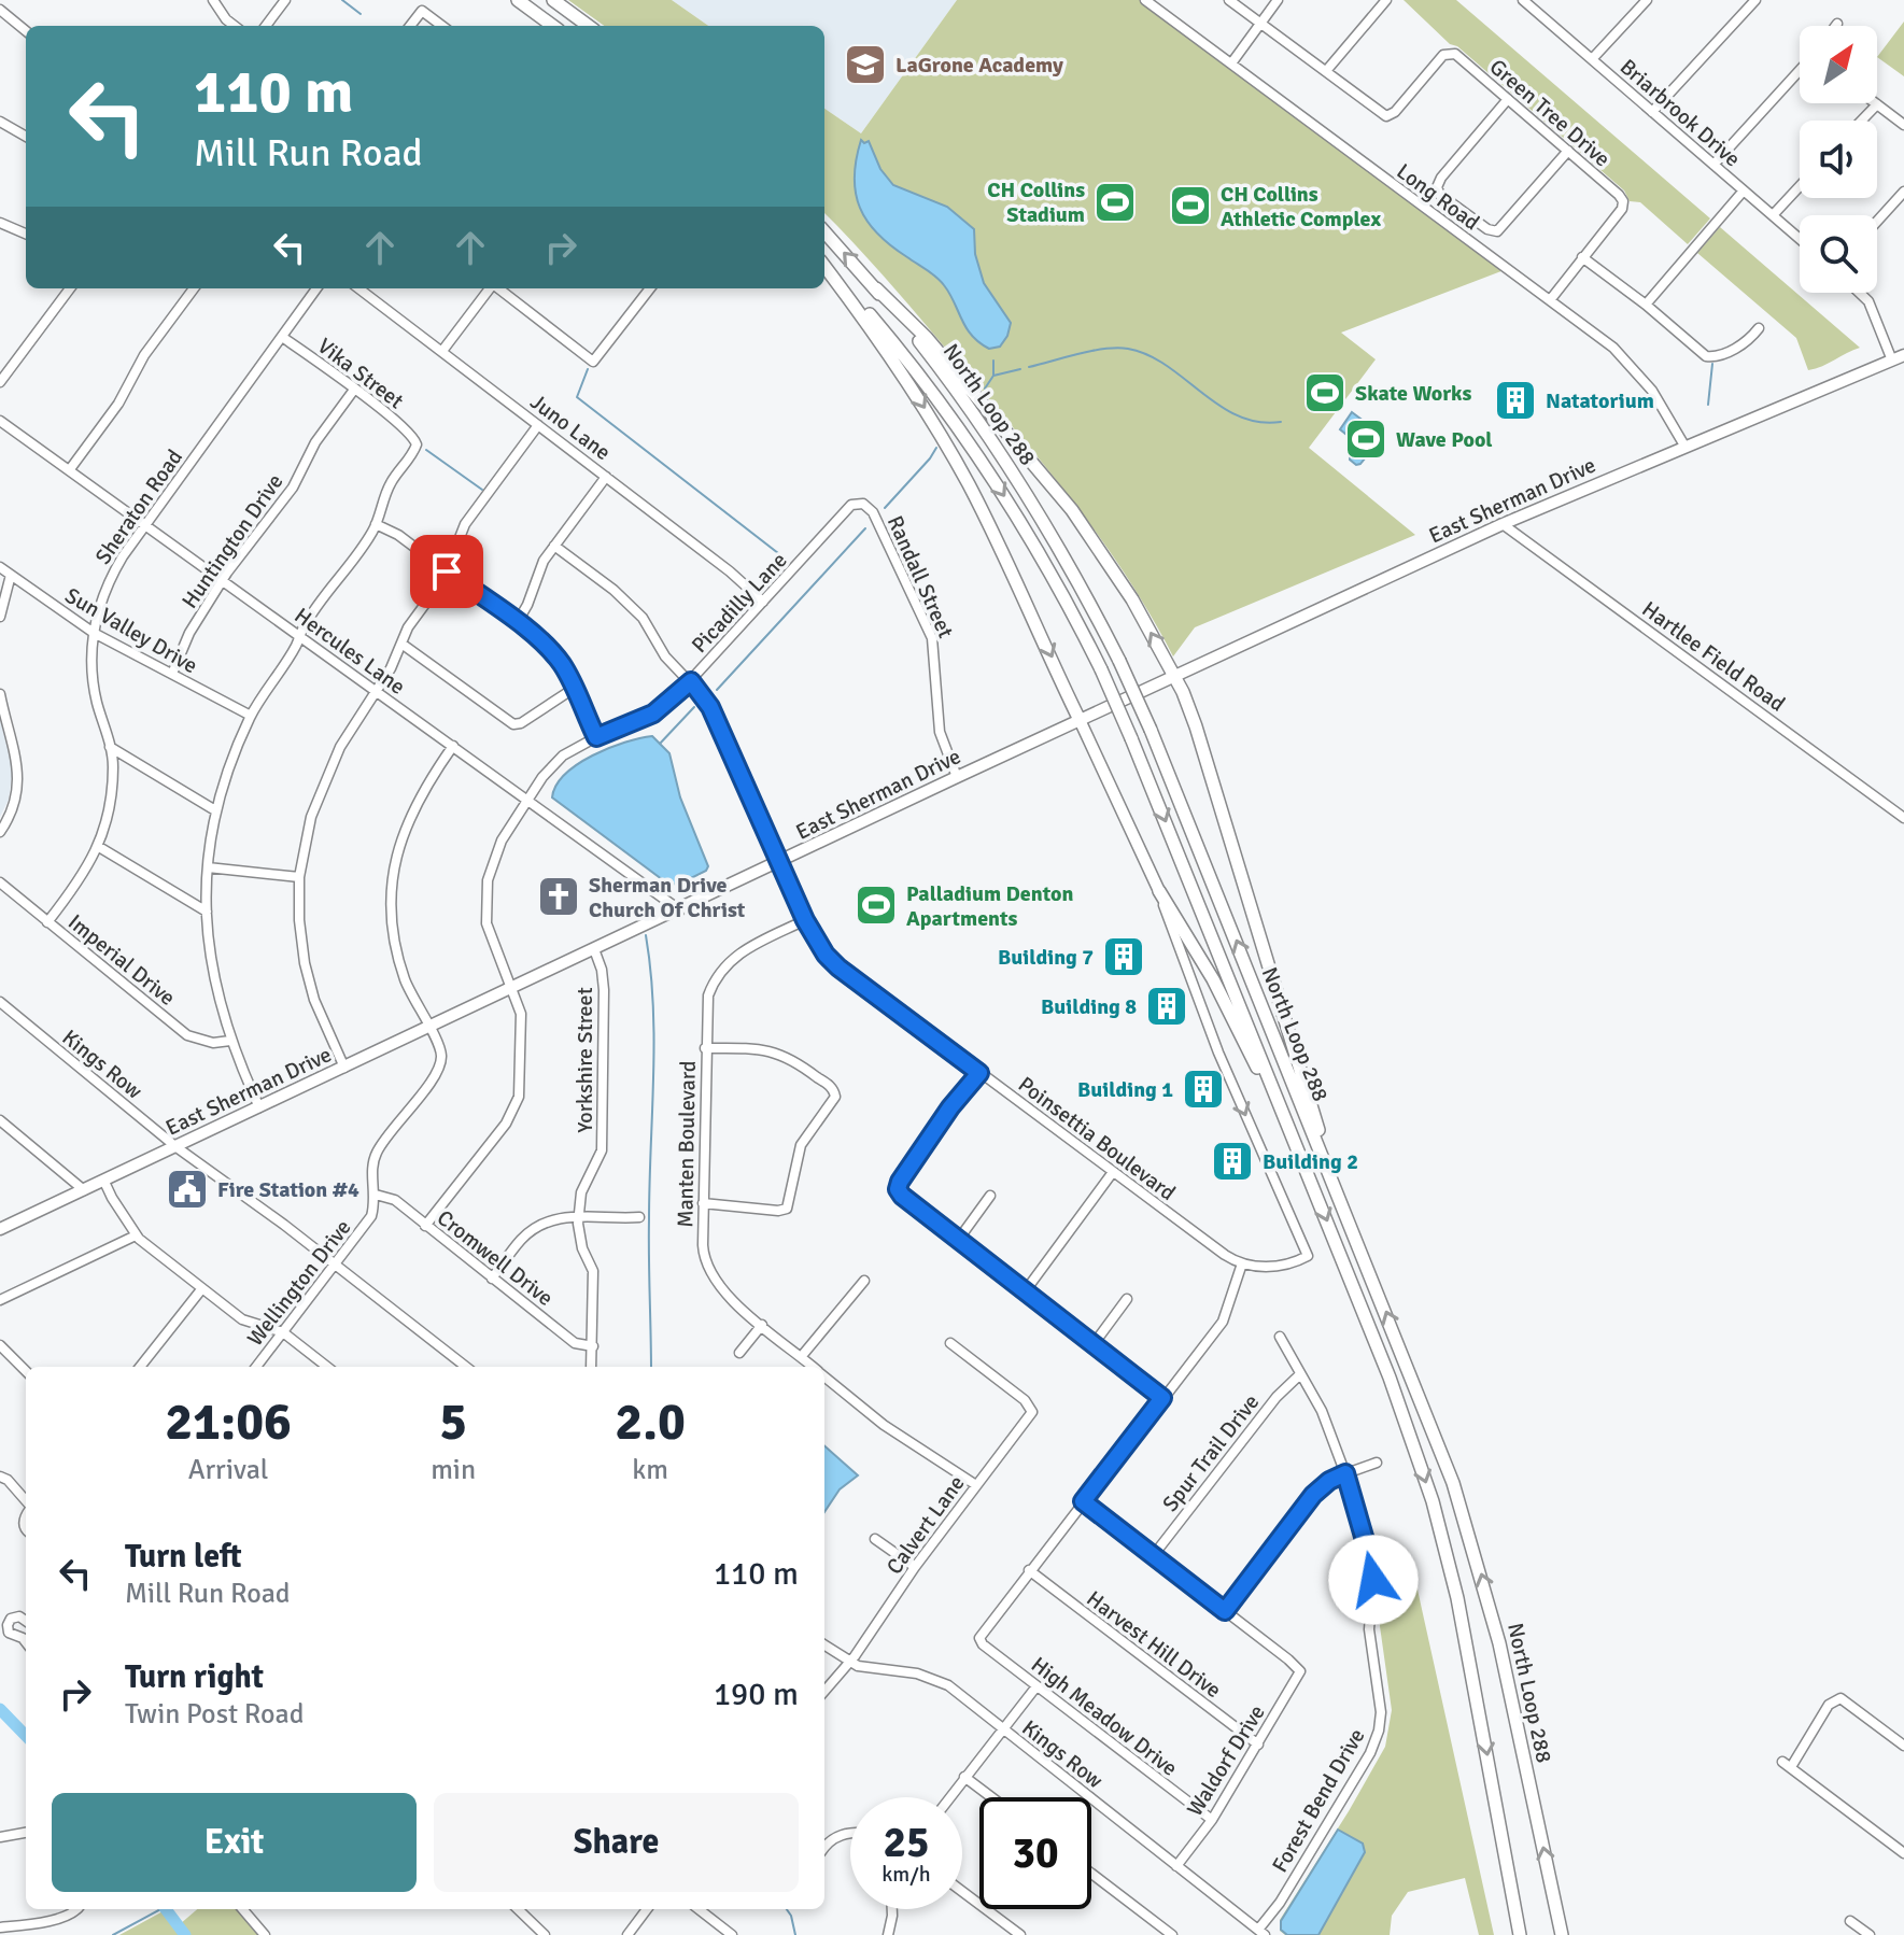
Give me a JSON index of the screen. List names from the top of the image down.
{
  "streets": {
    "highway": ["North Loop 288"],
    "main road": ["East Sherman Drive"],
    "street": [
      "Green Tree Drive",
      "Briarbrook Drive",
      "Long Road",
      "Vika Street",
      "Juno Lane",
      "Sheraton Road",
      "Huntington Drive",
      "Randall Street",
      "Picadilly Lane",
      "Sun Valley Drive",
      "Hercules Lane",
      "Hartlee Field Road",
      "Imperial Drive",
      "Yorkshire Street",
      "Kings Row",
      "Poinsettia Boulevard",
      "Manten Boulevard",
      "Cromwell Drive",
      "Wellington Drive",
      "Spur Trail Drive",
      "Calvert Lane",
      "Harvest Hill Drive",
      "High Meadow Drive",
      "Waldorf Drive",
      "Forest Bend Drive"
    ]
  },
  "crossings": [
    ["Long Road", "East Sherman Drive"],
    ["Vika Street", "Sheraton Road"],
    ["Vika Street", "Huntington Drive"],
    ["Juno Lane", "Picadilly Lane"],
    ["East Sherman Drive", "Randall Street"],
    ["East Sherman Drive", "Picadilly Lane"],
    ["East Sherman Drive", "Hercules Lane"],
    ["East Sherman Drive", "Hartlee Field Road"],
    ["East Sherman Drive", "Yorkshire Street"],
    ["East Sherman Drive", "Kings Row"],
    ["East Sherman Drive", "Poinsettia Boulevard"],
    ["East Sherman Drive", "Wellington Drive"],
    ["Sheraton Road", "Sun Valley Drive"],
    ["Sheraton Road", "Hercules Lane"],
    ["Sheraton Road", "Imperial Drive"],
    ["Huntington Drive", "Sun Valley Drive"],
    ["Huntington Drive", "Hercules Lane"],
    ["Randall Street", "Picadilly Lane"],
    ["Picadilly Lane", "Hercules Lane"],
    ["Picadilly Lane", "Poinsettia Boulevard"],
    ["Picadilly Lane", "Cromwell Drive"],
    ["Hercules Lane", "Wellington Drive"],
    ["Yorkshire Street", "Cromwell Drive"],
    ["Kings Row", "Wellington Drive"],
    ["Kings Row", "Calvert Lane"],
    ["Kings Row", "Waldorf Drive"],
    ["Kings Row", "Forest Bend Drive"],
    ["Poinsettia Boulevard", "Manten Boulevard"],
    ["Manten Boulevard", "Calvert Lane"],
    ["Cromwell Drive", "Wellington Drive"],
    ["Spur Trail Drive", "Forest Bend Drive"],
    ["Harvest Hill Drive", "High Meadow Drive"],
    ["Harvest Hill Drive", "Waldorf Drive"],
    ["High Meadow Drive", "Waldorf Drive"]
  ],
  "places": {
    "school or university": ["LaGrone Academy"],
    "sports": [
      "CH Collins Stadium",
      "CH Collins Athletic Complex",
      "Skate Works",
      "Wave Pool",
      "Palladium Denton Apartments"
    ],
    "building": [
      "Natatorium",
      "Building 7",
      "Building 8",
      "Building 1",
      "Building 2"
    ],
    "church": ["Sherman Drive Church Of Christ"],
    "public building": ["Fire Station #4"]
  },
  "north": "top right",
  "page": {
    "turn": ["110 m", "Mill Run Road"],
    "eta": [
      "21:06",
      "Arrival",
      "5",
      "min",
      "2.0",
      "km"
    ],
    "list": [
      {
        "name": "Turn left",
        "note": "Mill Run Road",
        "value": "110 m"
      },
      {
        "name": "Turn right",
        "note": "Twin Post Road",
        "value": "190 m"
      }
    ],
    "buttons": ["Exit", "Share"],
    "speed": "25 km/h",
    "limit": "30"
  }
}
